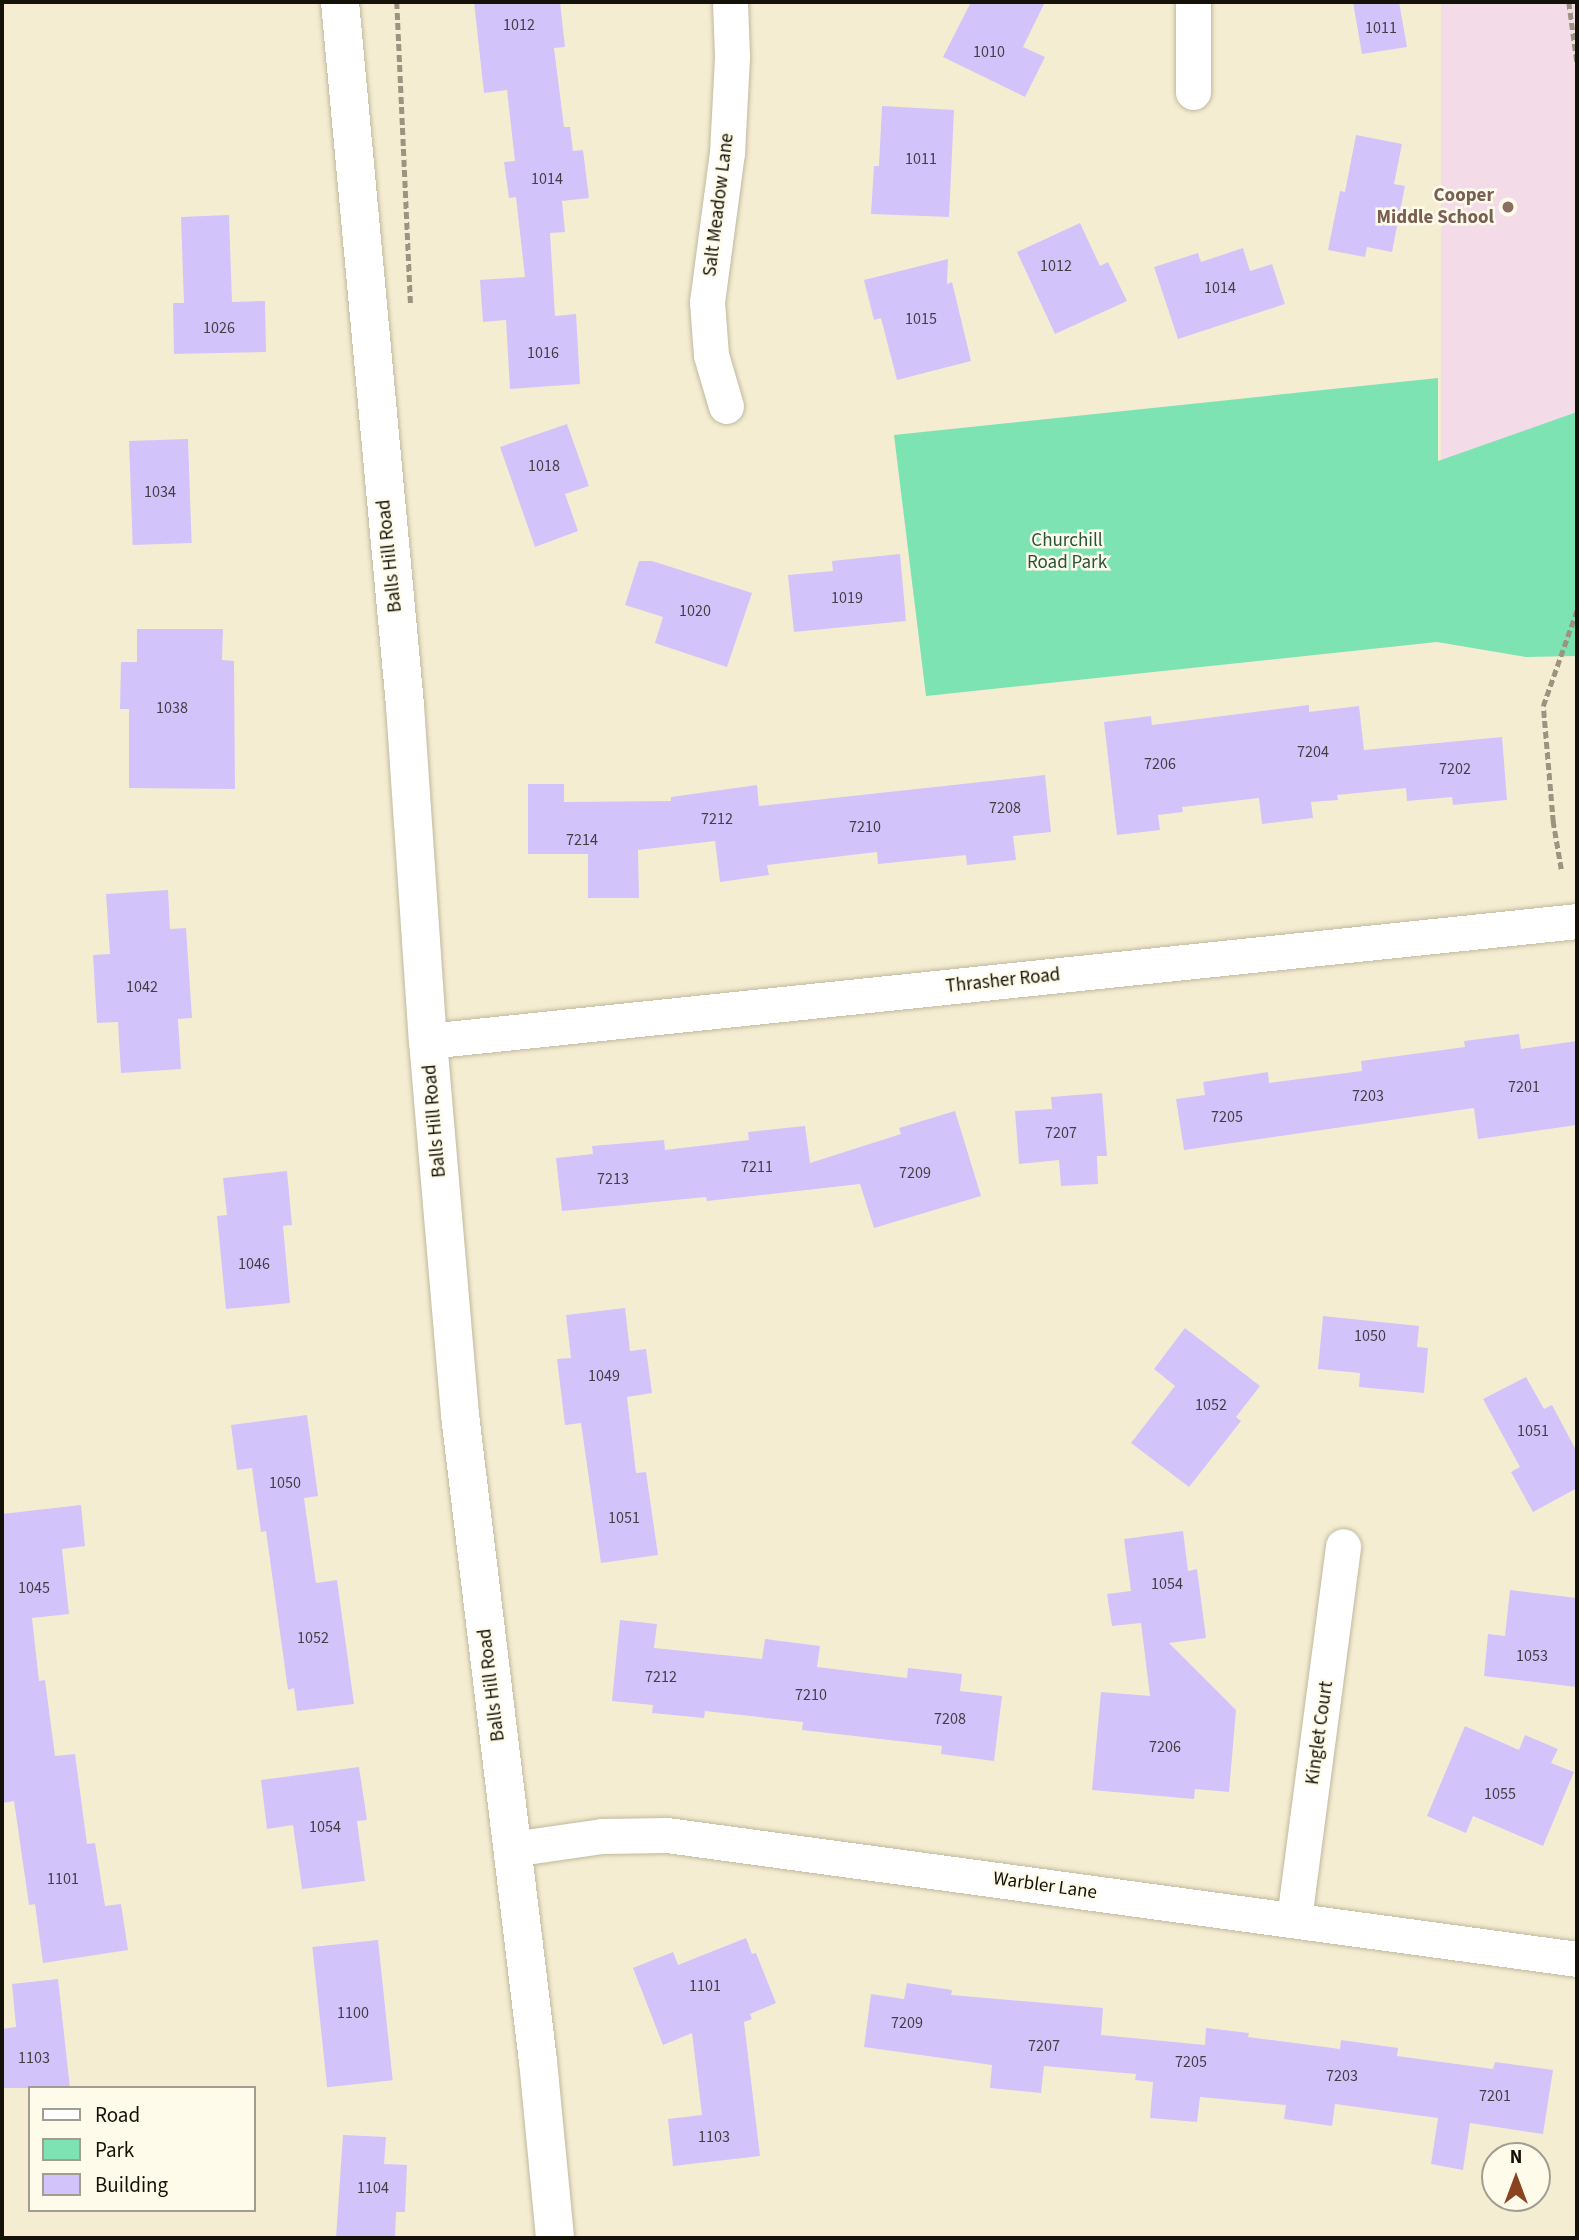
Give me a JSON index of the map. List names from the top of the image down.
{
  "streets": {
    "street": [
      "Salt Meadow Lane",
      "Balls Hill Road",
      "Thrasher Road",
      "Kinglet Court",
      "Warbler Lane"
    ]
  },
  "crossings": [
    ["Balls Hill Road", "Thrasher Road"],
    ["Balls Hill Road", "Warbler Lane"],
    ["Kinglet Court", "Warbler Lane"]
  ],
  "parks": ["Churchill Road Park"],
  "places": ["Cooper Middle School"],
  "house_numbers": [
    "1012",
    "1011",
    "1010",
    "1011",
    "1014",
    "1012",
    "1014",
    "1015",
    "1026",
    "1016",
    "1018",
    "1034",
    "1019",
    "1020",
    "1038",
    "7204",
    "7206",
    "7202",
    "7208",
    "7212",
    "7210",
    "7214",
    "1042",
    "7201",
    "7203",
    "7205",
    "7207",
    "7211",
    "7209",
    "7213",
    "1046",
    "1050",
    "1049",
    "1052",
    "1051",
    "1050",
    "1051",
    "1054",
    "1045",
    "1052",
    "1053",
    "7212",
    "7210",
    "7208",
    "7206",
    "1055",
    "1054",
    "1101",
    "1101",
    "1100",
    "7209",
    "7207",
    "1103",
    "7205",
    "7203",
    "7201",
    "1103",
    "1104"
  ],
  "legend": ["Road", "Park", "Building"],
  "north": "top"
}
